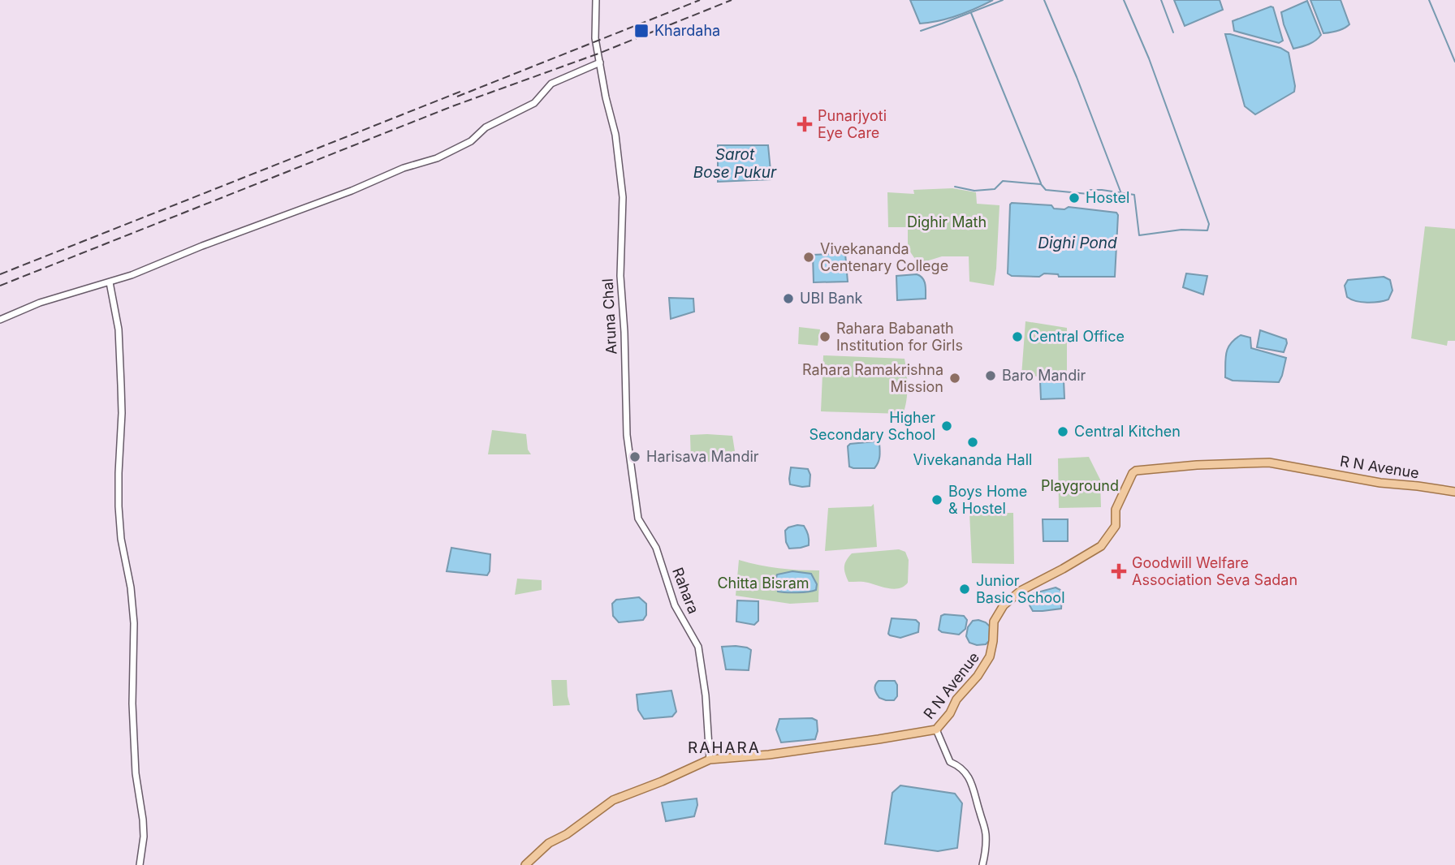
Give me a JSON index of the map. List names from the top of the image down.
{
  "streets": {
    "main road": ["R N Avenue"],
    "street": ["Aruna Chal", "Rahara"]
  },
  "crossings": [
    ["Aruna Chal", "Rahara"],
    ["R N Avenue", "Rahara"]
  ],
  "districts": ["RAHARA"],
  "water": ["Sarot Bose Pukur", "Dighi Pond"],
  "parks": ["Dighir Math", "Playground", "Chitta Bisram"],
  "places": {
    "transit": ["Khardaha"],
    "health": ["Punarjyoti Eye Care", "Goodwill Welfare Association Seva Sadan"],
    "other": [
      "Hostel",
      "Vivekananda Centenary College",
      "UBI Bank",
      "Rahara Babanath Institution for Girls",
      "Central Office",
      "Baro Mandir",
      "Rahara Ramakrishna Mission",
      "Higher Secondary School",
      "Central Kitchen",
      "Vivekananda Hall",
      "Harisava Mandir",
      "Boys Home & Hostel",
      "Junior Basic School"
    ]
  }
}
